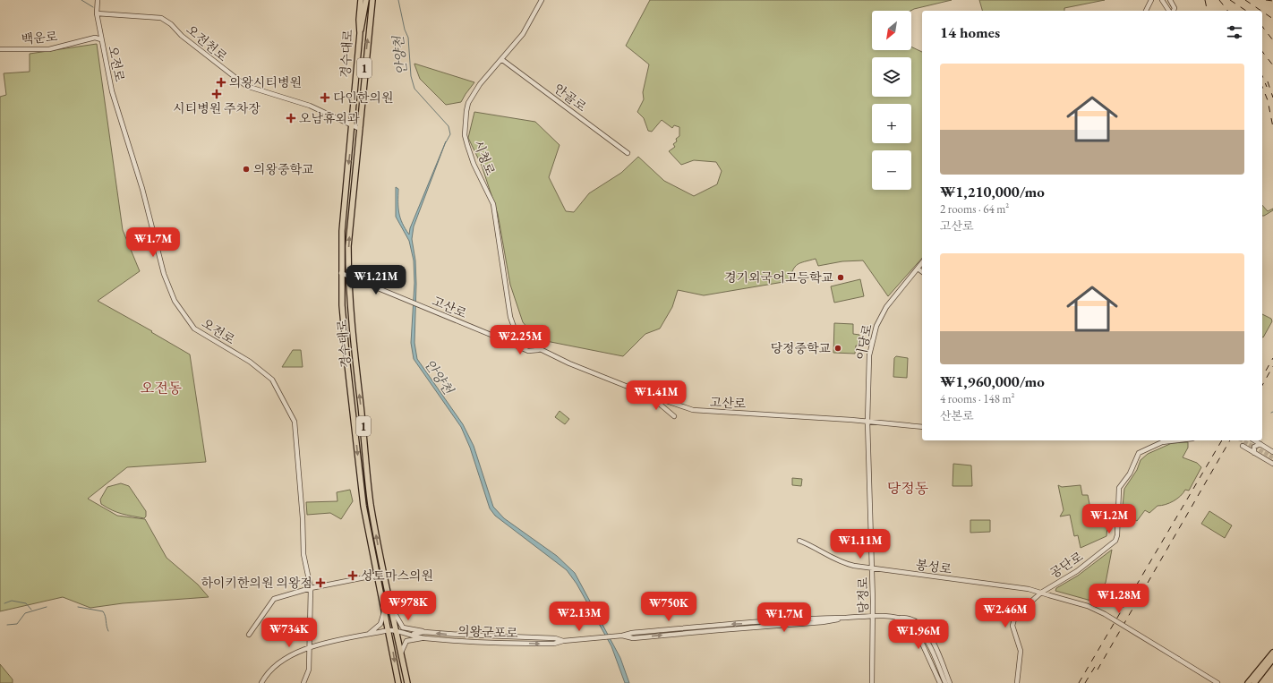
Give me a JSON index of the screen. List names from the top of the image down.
{
  "streets": {
    "main road": ["경수대로", "1"],
    "street": [
      "백운로",
      "오전천로",
      "오전로",
      "안골로",
      "시청로",
      "고산로",
      "이당로",
      "공단로",
      "봉성로",
      "당정로",
      "의왕군포로"
    ]
  },
  "crossings": [
    ["백운로", "오전로"],
    ["오전천로", "경수대로"],
    ["오전천로", "오전로"],
    ["경수대로", "1"],
    ["경수대로", "고산로"],
    ["경수대로", "의왕군포로"],
    ["오전로", "의왕군포로"],
    ["안골로", "시청로"],
    ["시청로", "고산로"],
    ["고산로", "이당로"],
    ["고산로", "당정로"],
    ["이당로", "당정로"],
    ["공단로", "봉성로"],
    ["봉성로", "당정로"],
    ["당정로", "의왕군포로"]
  ],
  "districts": ["오전동", "당정동"],
  "water": ["안양천"],
  "places": {
    "health": [
      "의왕시티병원",
      "시티병원 주차장",
      "다인한의원",
      "오남휴외과",
      "성토마스의원",
      "하이키한의원 의왕점"
    ],
    "other": ["의왕중학교", "경기외국어고등학교", "당정중학교"]
  },
  "north": "bottom left",
  "page": {
    "map_buttons": ["+", "−"],
    "heading": "14 homes",
    "list": [
      {
        "name": "₩1,210,000/mo",
        "note": "2 rooms · 64 m² · 고산로"
      },
      {
        "name": "₩1,960,000/mo",
        "note": "4 rooms · 148 m² · 산본로"
      }
    ],
    "price": [
      "₩1.7M",
      "₩1.21M",
      "₩2.25M",
      "₩1.41M",
      "₩1.2M",
      "₩1.11M",
      "₩1.28M",
      "₩978K",
      "₩750K",
      "₩2.46M",
      "₩2.13M",
      "₩1.7M",
      "₩734K",
      "₩1.96M"
    ]
  }
}
